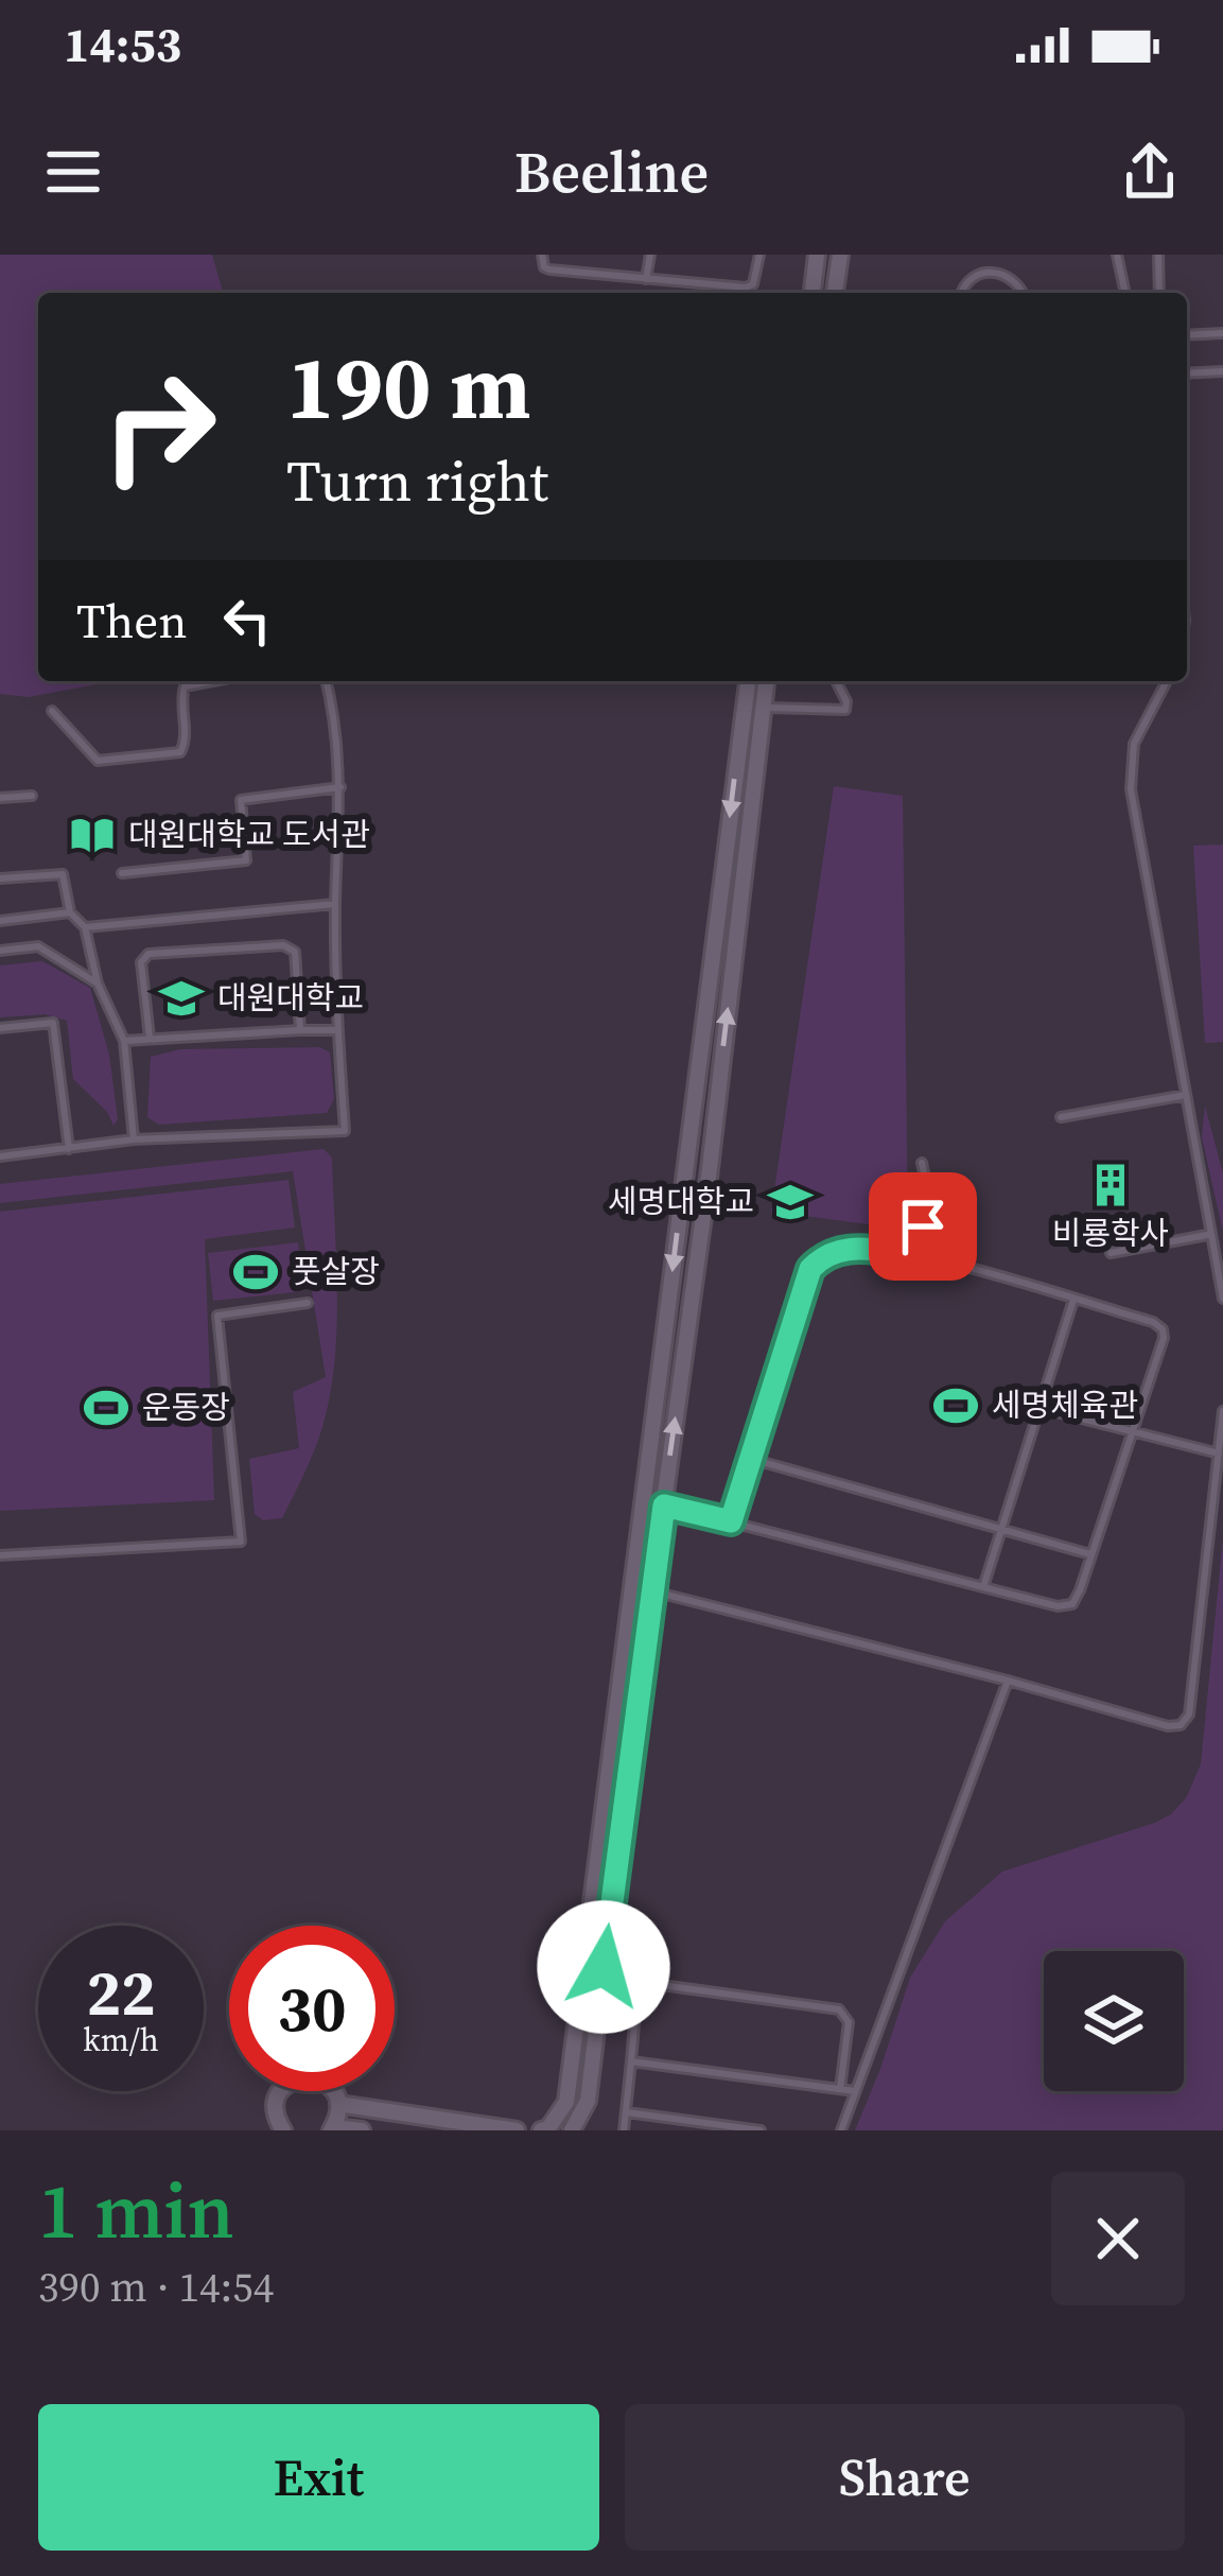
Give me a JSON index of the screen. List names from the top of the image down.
{
  "places": {
    "library": ["대원대학교 도서관"],
    "school or university": ["대원대학교", "세명대학교"],
    "building": ["비룡학사"],
    "sports": ["풋살장", "세명체육관", "운동장"]
  },
  "page": {
    "status": "14:53",
    "header": "Beeline",
    "turn": ["190 m", "Turn right"],
    "then": "Then",
    "speed": "22 km/h",
    "limit": "30",
    "heading": ["1 min", "390 m · 14:54"],
    "buttons": ["Exit", "Share"]
  }
}
